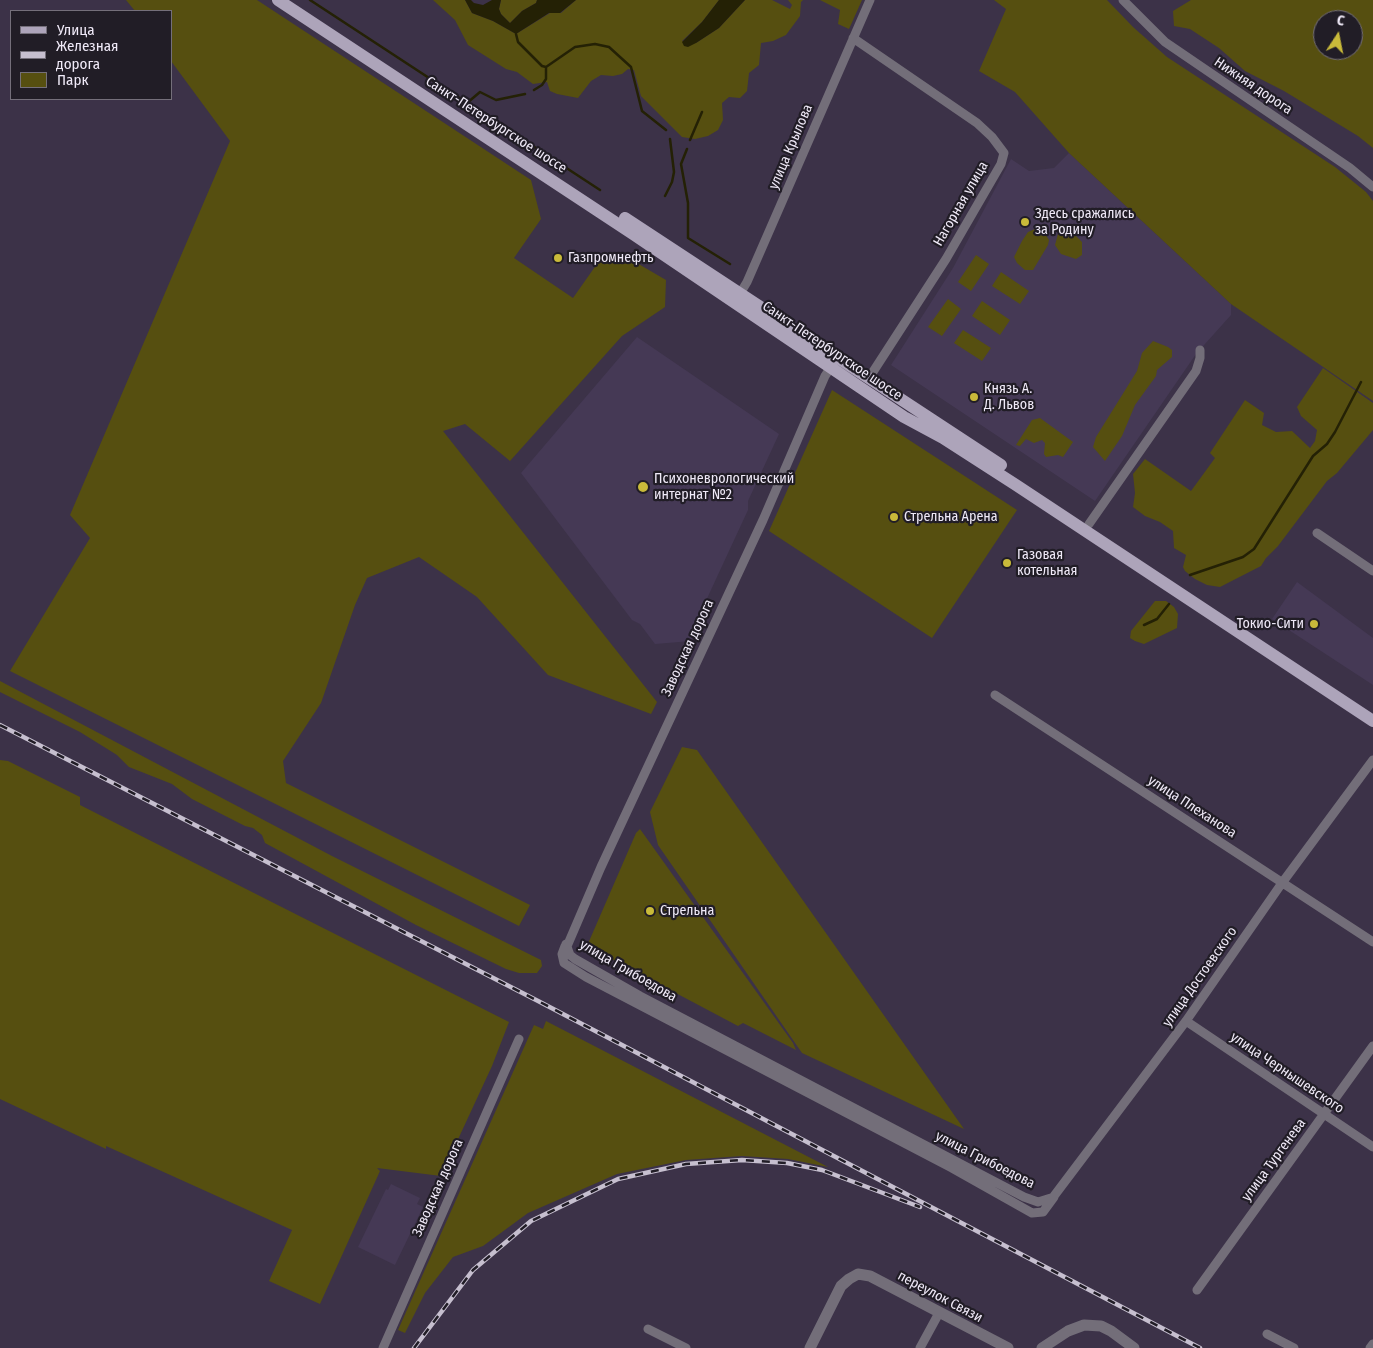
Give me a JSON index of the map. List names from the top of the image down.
{
  "streets": {
    "main road": ["Санкт-Петербургское шоссе"],
    "street": [
      "Нижняя дорога",
      "улица Крылова",
      "Нагорная улица",
      "Заводская дорога",
      "улица Плеханова",
      "улица Грибоедова",
      "улица Достоевского",
      "улица Чернышевского",
      "улица Тургенева",
      "переулок Связи"
    ]
  },
  "crossings": [
    ["Санкт-Петербургское шоссе", "улица Крылова"],
    ["Санкт-Петербургское шоссе", "Нагорная улица"],
    ["Санкт-Петербургское шоссе", "Заводская дорога"],
    ["улица Крылова", "Нагорная улица"],
    ["Заводская дорога", "улица Грибоедова"],
    ["улица Плеханова", "улица Достоевского"],
    ["улица Грибоедова", "улица Достоевского"],
    ["улица Достоевского", "улица Чернышевского"],
    ["улица Чернышевского", "улица Тургенева"]
  ],
  "places": [
    "Здесь сражались за Родину",
    "Газпромнефть",
    "Князь А. Д. Львов",
    "Психоневрологический интернат №2",
    "Стрельна Арена",
    "Газовая котельная",
    "Токио-Сити",
    "Стрельна"
  ],
  "legend": ["Улица", "Железная дорога", "Парк"],
  "north": "top"
}
